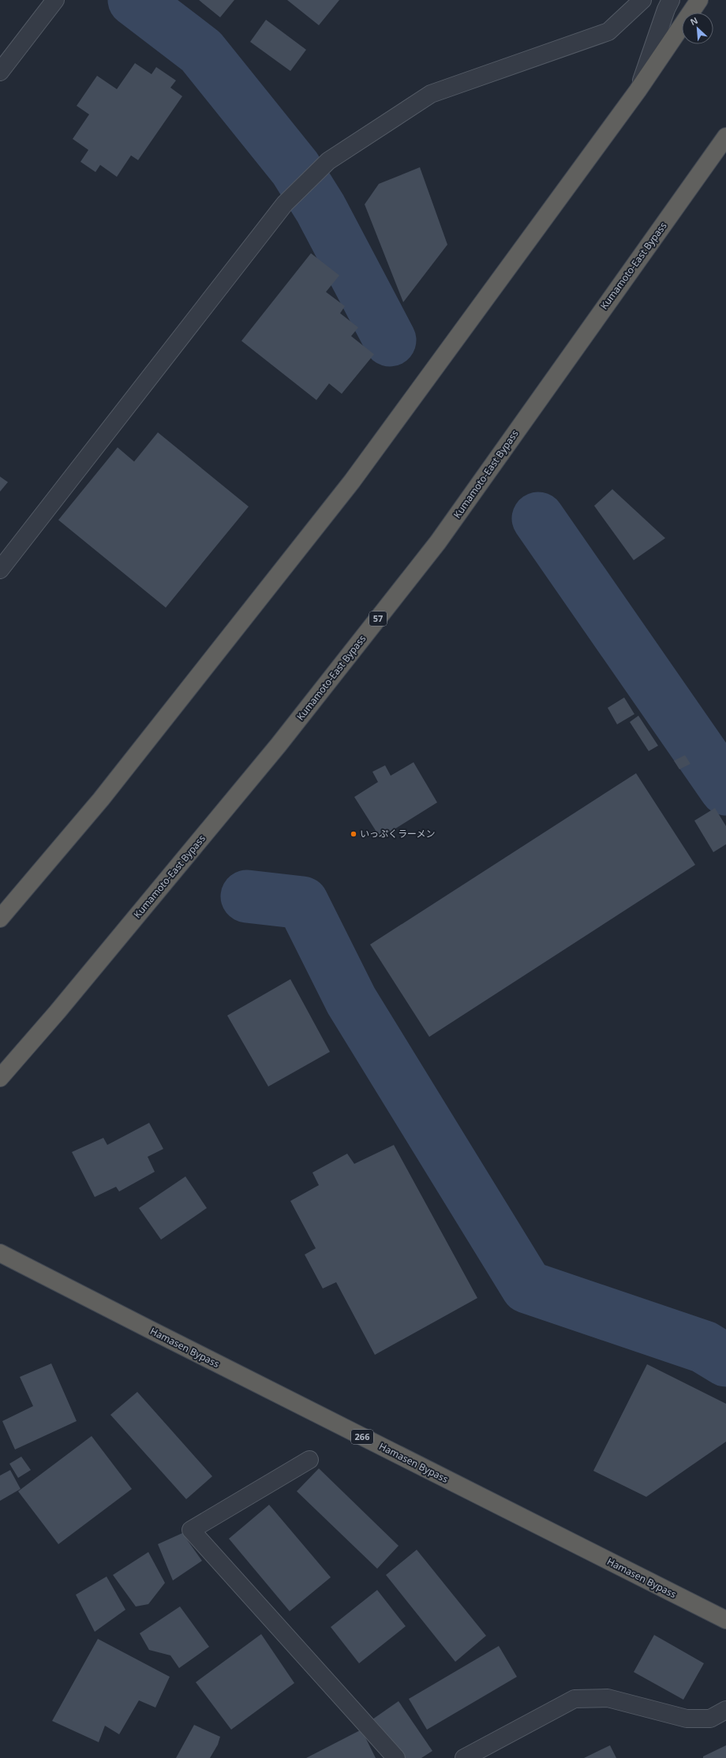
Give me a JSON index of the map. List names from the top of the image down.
{
  "streets": {
    "highway": [
      "Kumamoto-East Bypass",
      "57",
      "Hamasen Bypass",
      "266"
    ]
  },
  "places": ["いっぷくラーメン"],
  "north": "top left"
}
